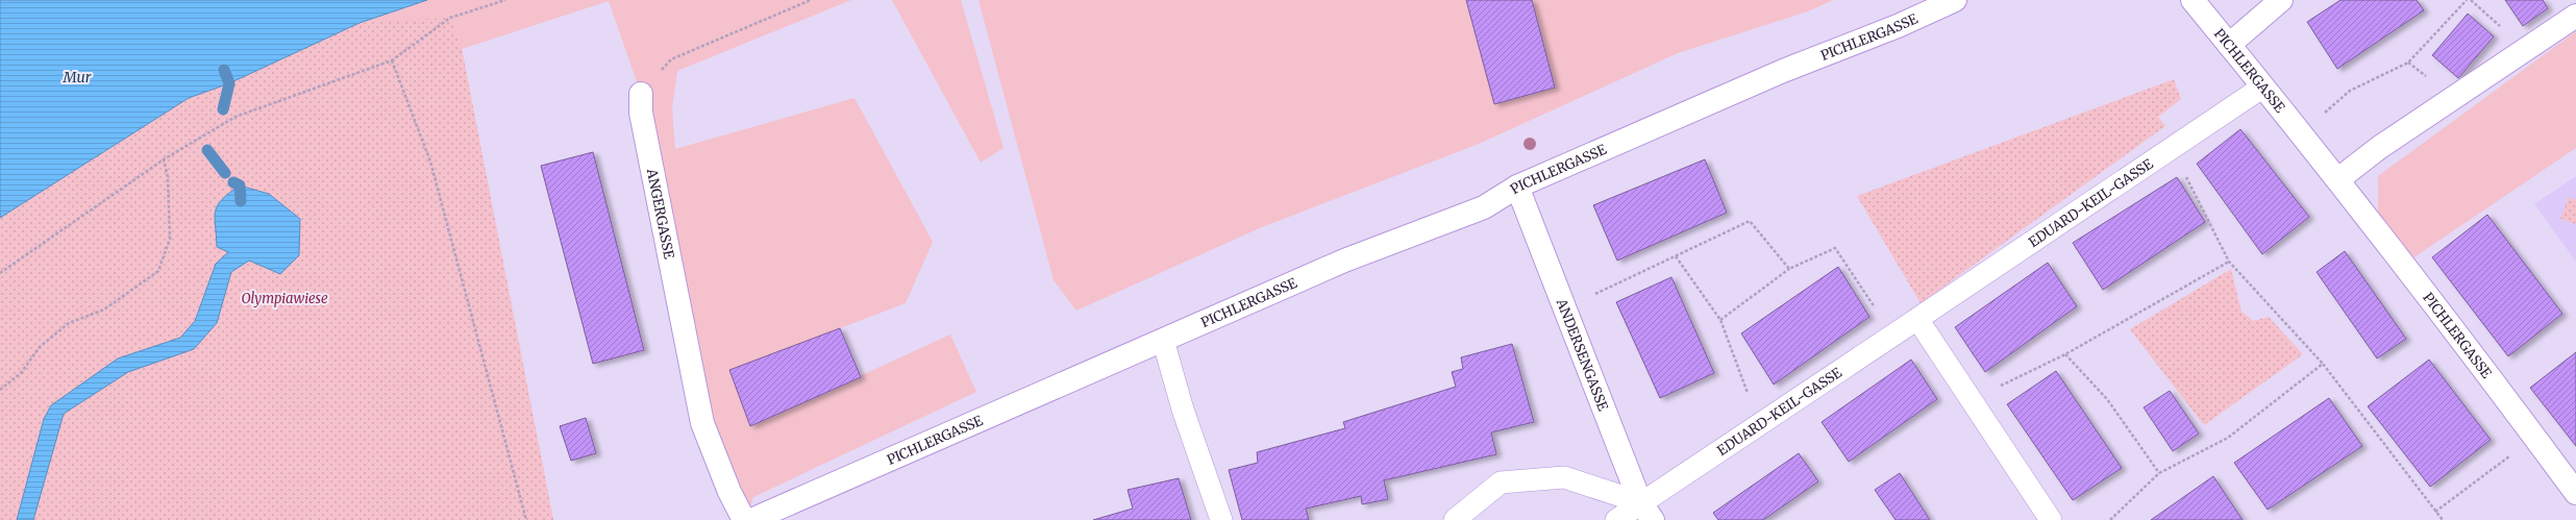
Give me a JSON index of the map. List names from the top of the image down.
{
  "streets": {
    "street": ["PICHLERGASSE", "ANGERGASSE", "ANDERSENGASSE"],
    "lane": ["EDUARD-KEIL-GASSE"]
  },
  "crossings": [
    ["PICHLERGASSE", "EDUARD-KEIL-GASSE"],
    ["PICHLERGASSE", "ANDERSENGASSE"],
    ["EDUARD-KEIL-GASSE", "ANDERSENGASSE"]
  ],
  "water": ["Mur"],
  "parks": ["Olympiawiese"]
}
